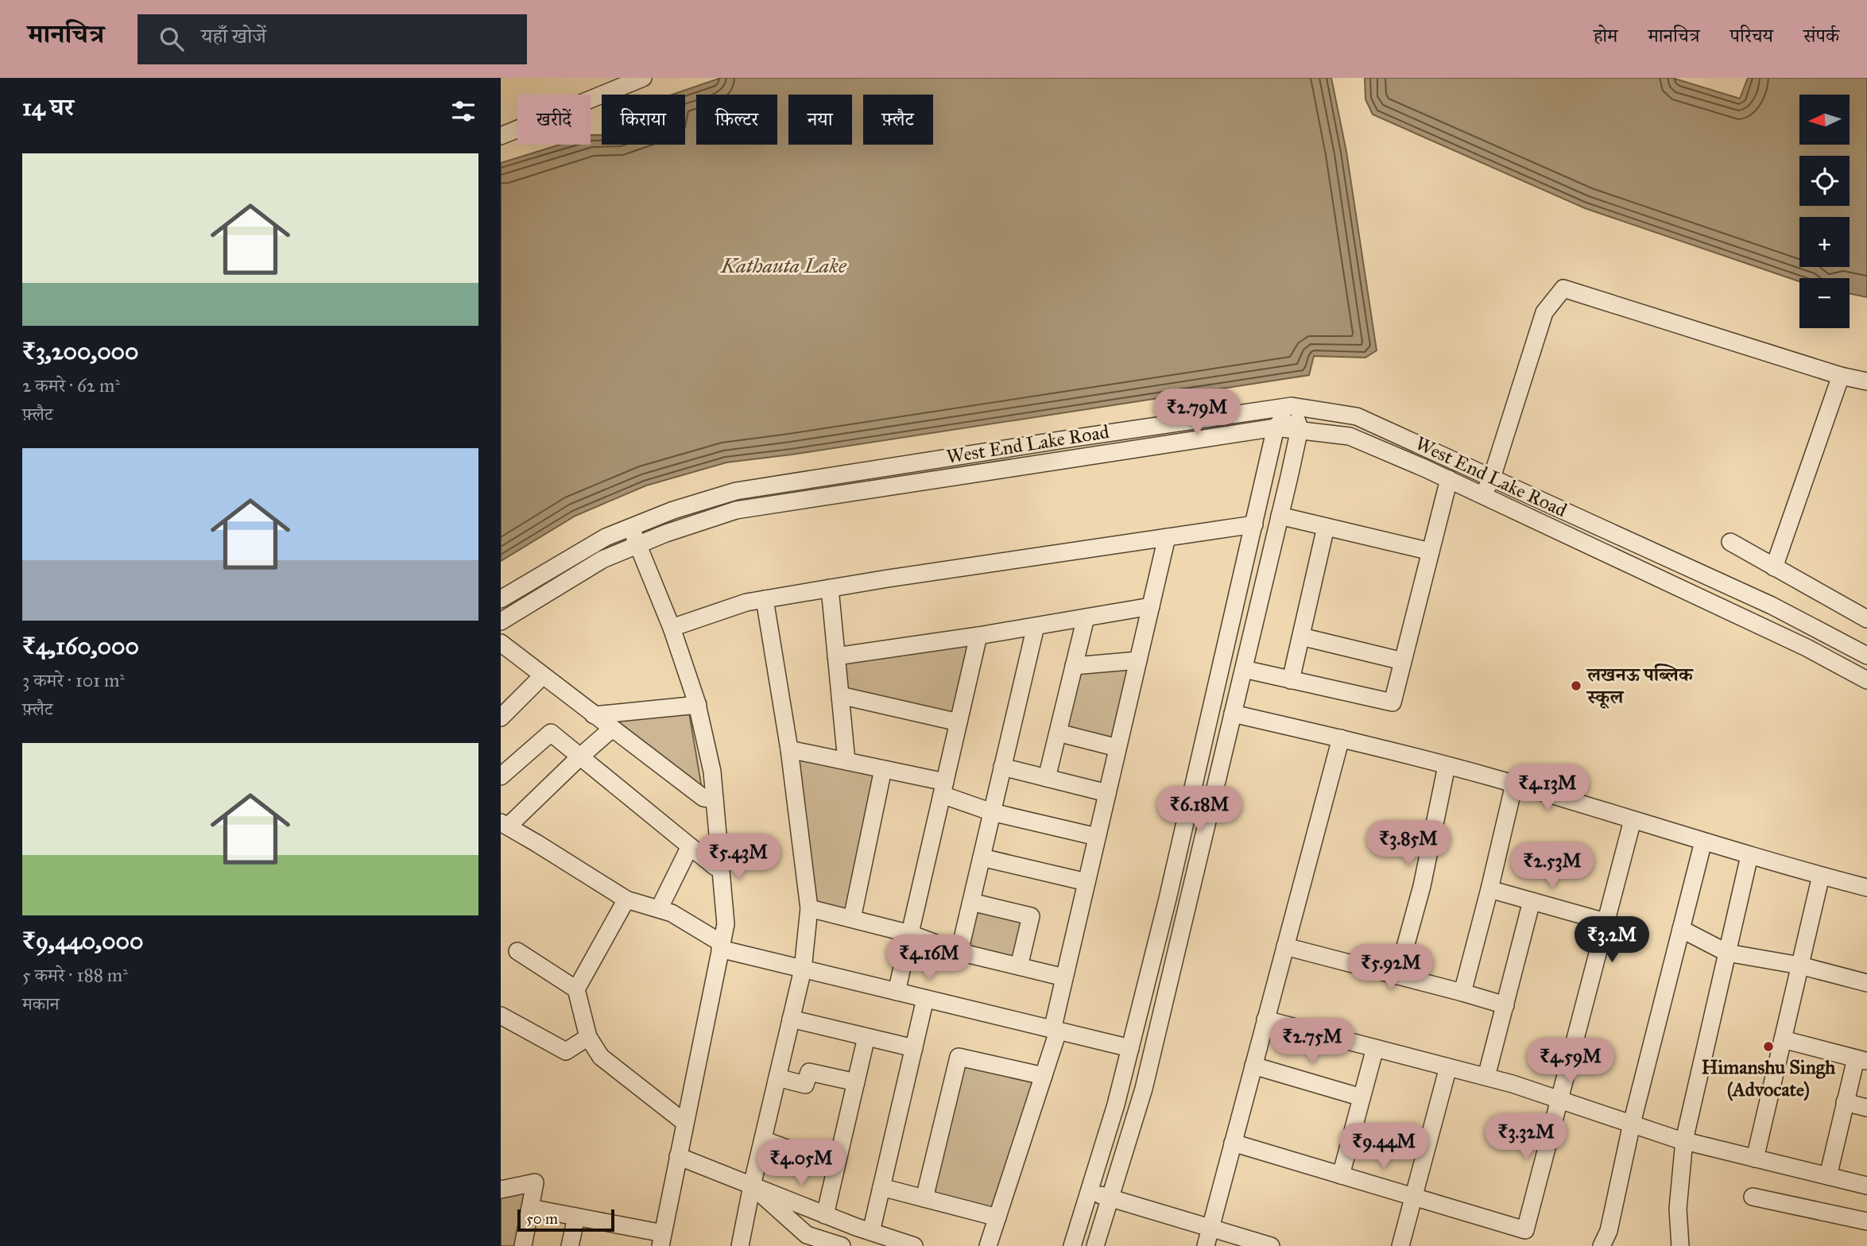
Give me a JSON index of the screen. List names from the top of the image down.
{
  "streets": {
    "street": ["West End Lake Road"]
  },
  "water": ["Kathauta Lake"],
  "places": ["लखनऊ पब्लिक स्कूल", "Himanshu Singh (Advocate)"],
  "scale_bar": "50 m",
  "north": "left",
  "page": {
    "header": "मानचित्र",
    "search": "यहाँ खोजें",
    "nav": [
      "होम",
      "मानचित्र",
      "परिचय",
      "संपर्क"
    ],
    "heading": "14 घर",
    "map_buttons": ["+", "−"],
    "chip": [
      "खरीदें",
      "किराया",
      "फ़िल्टर",
      "नया",
      "फ़्लैट"
    ],
    "list": [
      {
        "name": "₹3,200,000",
        "note": "2 कमरे · 62 m² · फ़्लैट"
      },
      {
        "name": "₹4,160,000",
        "note": "3 कमरे · 101 m² · फ़्लैट"
      },
      {
        "name": "₹9,440,000",
        "note": "5 कमरे · 188 m² · मकान"
      }
    ],
    "price": [
      "₹2.79M",
      "₹4.13M",
      "₹6.18M",
      "₹3.85M",
      "₹5.43M",
      "₹2.53M",
      "₹3.2M",
      "₹4.16M",
      "₹5.92M",
      "₹2.75M",
      "₹4.59M",
      "₹3.32M",
      "₹9.44M",
      "₹4.05M"
    ],
    "scale": "50 m"
  }
}
